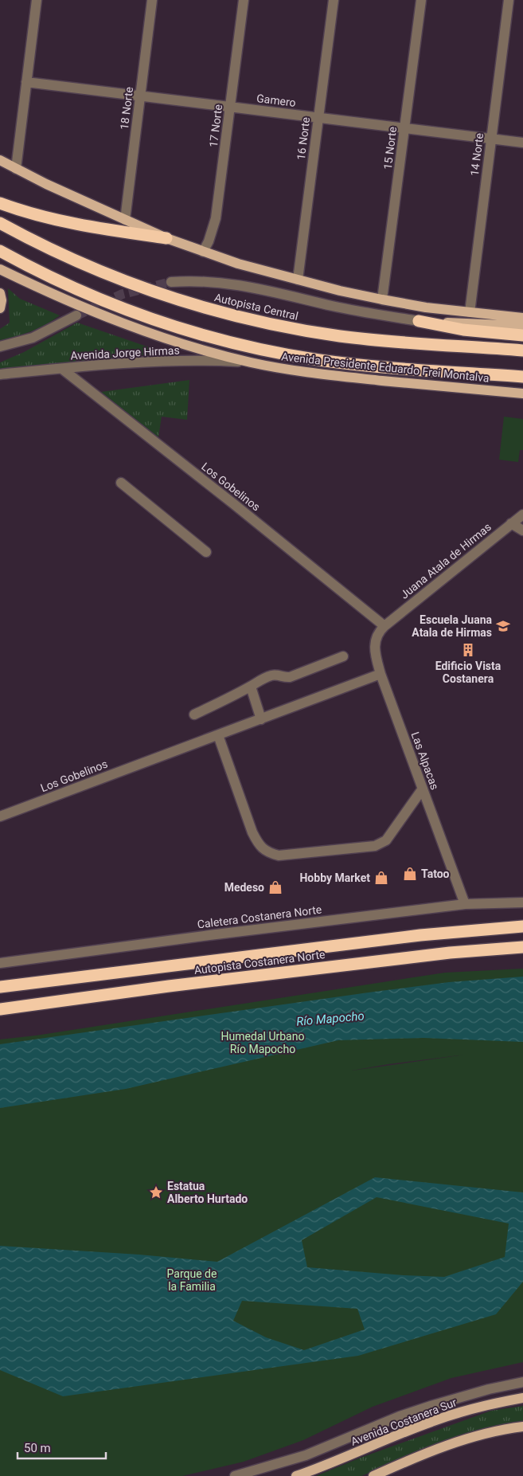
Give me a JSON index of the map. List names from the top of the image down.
{
  "streets": {
    "highway": ["Autopista Central", "Autopista Costanera Norte"],
    "main road": ["Avenida Presidente Eduardo Frei Montalva", "Avenida Costanera Sur"],
    "street": [
      "Gamero",
      "18 Norte",
      "17 Norte",
      "16 Norte",
      "15 Norte",
      "14 Norte",
      "Avenida Jorge Hirmas",
      "Los Gobelinos",
      "Juana Atala de Hirmas",
      "Las Alpacas",
      "Caletera Costanera Norte"
    ]
  },
  "crossings": [
    ["Gamero", "18 Norte"],
    ["Gamero", "17 Norte"],
    ["Gamero", "16 Norte"],
    ["Gamero", "15 Norte"],
    ["Gamero", "14 Norte"],
    ["Avenida Jorge Hirmas", "Avenida Presidente Eduardo Frei Montalva"],
    ["Avenida Jorge Hirmas", "Los Gobelinos"],
    ["Los Gobelinos", "Juana Atala de Hirmas"],
    ["Los Gobelinos", "Las Alpacas"],
    ["Juana Atala de Hirmas", "Las Alpacas"],
    ["Las Alpacas", "Caletera Costanera Norte"]
  ],
  "water": ["Río Mapocho"],
  "parks": ["Humedal Urbano Río Mapocho", "Parque de la Familia"],
  "places": {
    "school or university": ["Escuela Juana Atala de Hirmas"],
    "building": ["Edificio Vista Costanera"],
    "shop": ["Tatoo", "Hobby Market", "Medeso"],
    "place": ["Estatua Alberto Hurtado"]
  },
  "scale_bar": "50 m"
}
